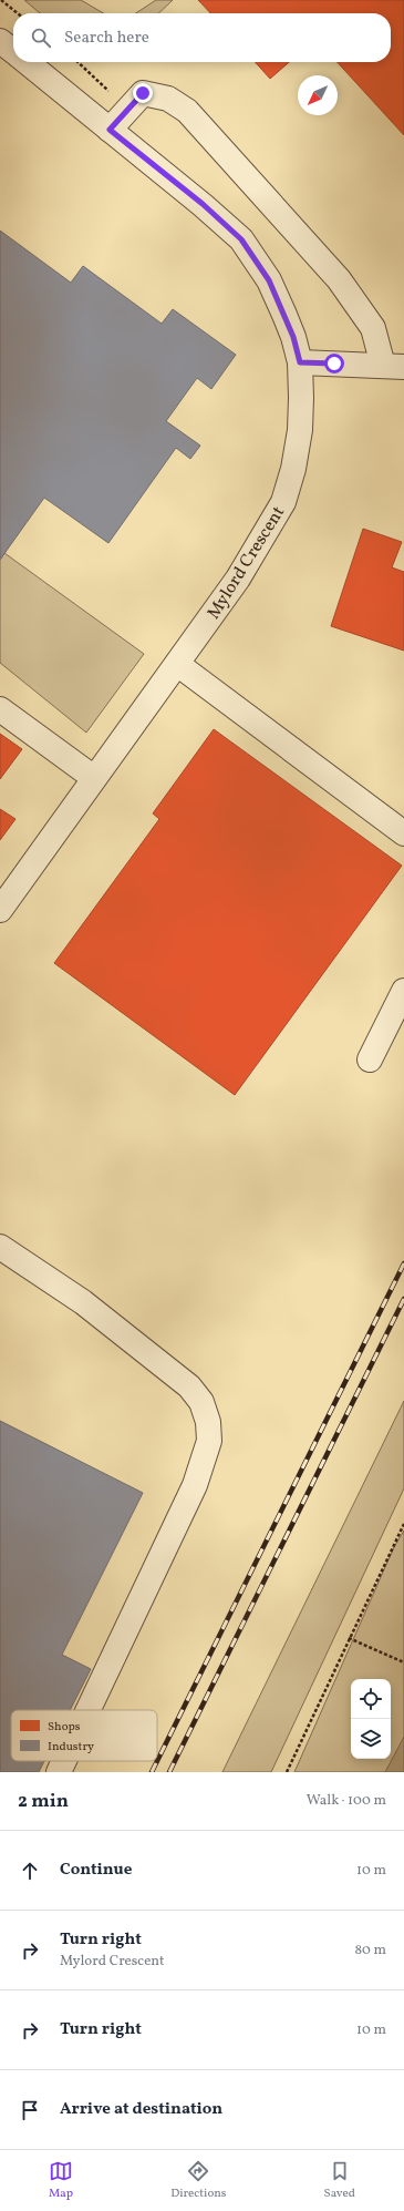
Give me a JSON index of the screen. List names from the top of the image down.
{
  "streets": {
    "street": ["Mylord Crescent"]
  },
  "legend": ["Shops", "Industry"],
  "north": "bottom left",
  "page": {
    "search": "Search here",
    "heading": ["2 min", "Walk · 100 m"],
    "list": [
      ["Continue", "10 m"],
      ["Turn right", "Mylord Crescent", "80 m"],
      ["Turn right", "10 m"],
      "Arrive at destination"
    ],
    "nav": ["Map", "Directions", "Saved"]
  }
}
